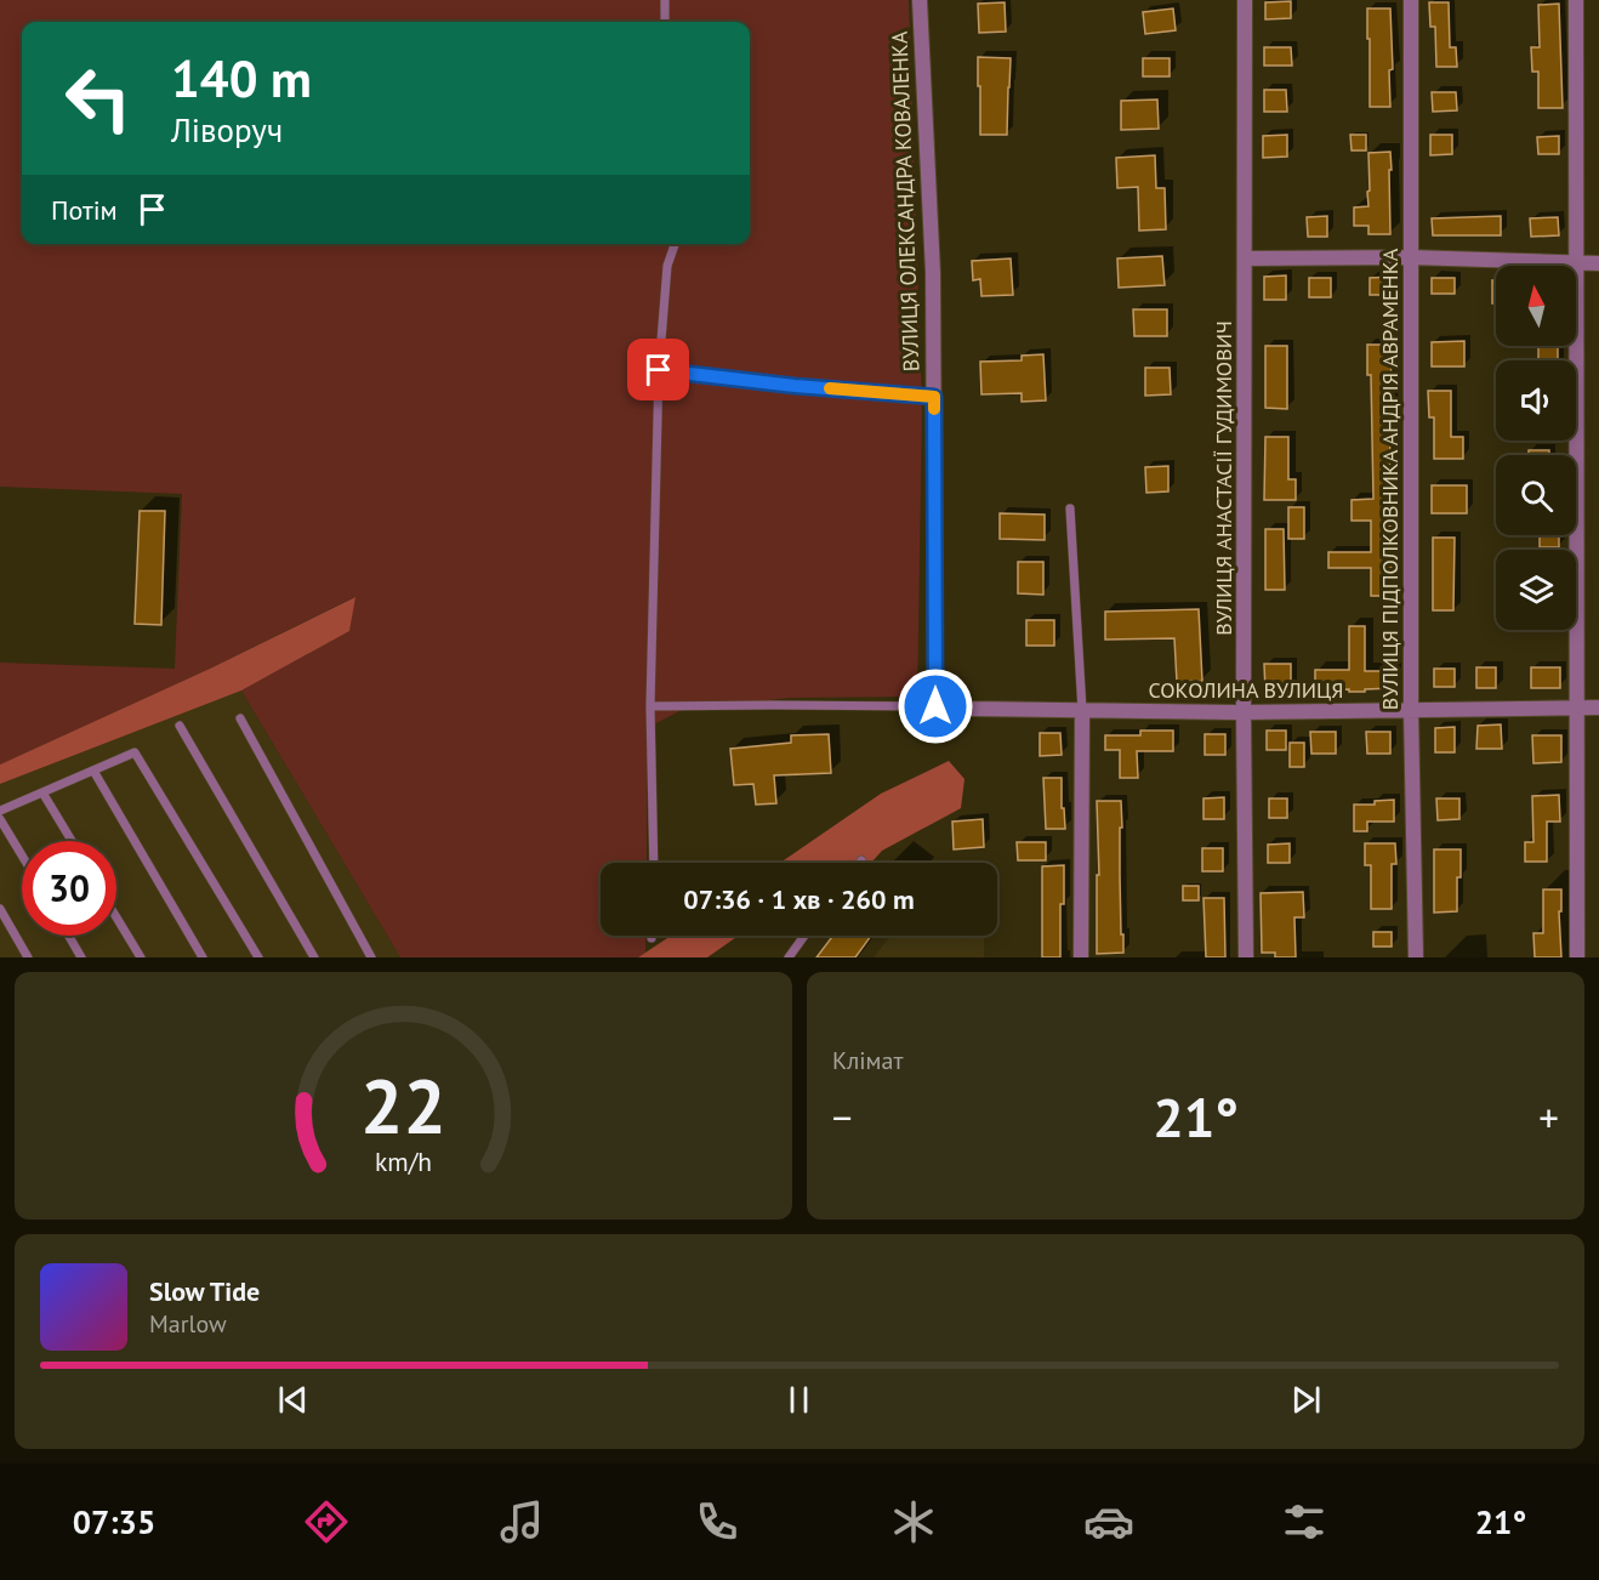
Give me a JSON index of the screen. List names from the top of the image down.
{
  "streets": {
    "street": [
      "ВУЛИЦЯ ОЛЕКСАНДРА КОВАЛЕНКА",
      "ВУЛИЦЯ АНАСТАСІЇ ГУДИМОВИЧ",
      "ВУЛИЦЯ ПІДПОЛКОВНИКА АНДРІЯ АВРАМЕНКА",
      "СОКОЛИНА ВУЛИЦЯ"
    ]
  },
  "crossings": [
    ["ВУЛИЦЯ ОЛЕКСАНДРА КОВАЛЕНКА", "СОКОЛИНА ВУЛИЦЯ"],
    ["ВУЛИЦЯ АНАСТАСІЇ ГУДИМОВИЧ", "СОКОЛИНА ВУЛИЦЯ"],
    ["ВУЛИЦЯ ПІДПОЛКОВНИКА АНДРІЯ АВРАМЕНКА", "СОКОЛИНА ВУЛИЦЯ"]
  ],
  "north": "top",
  "page": {
    "turn": ["140 m", "Ліворуч"],
    "then": "Потім",
    "limit": "30",
    "trip": "07:36 · 1 хв · 260 m",
    "tile": "Клімат",
    "heat": ["−", "21°", "+"],
    "song": ["Slow Tide", "Marlow"],
    "tabs": ["07:35", "21°"],
    "gauge": ["22", "km/h"]
  }
}
